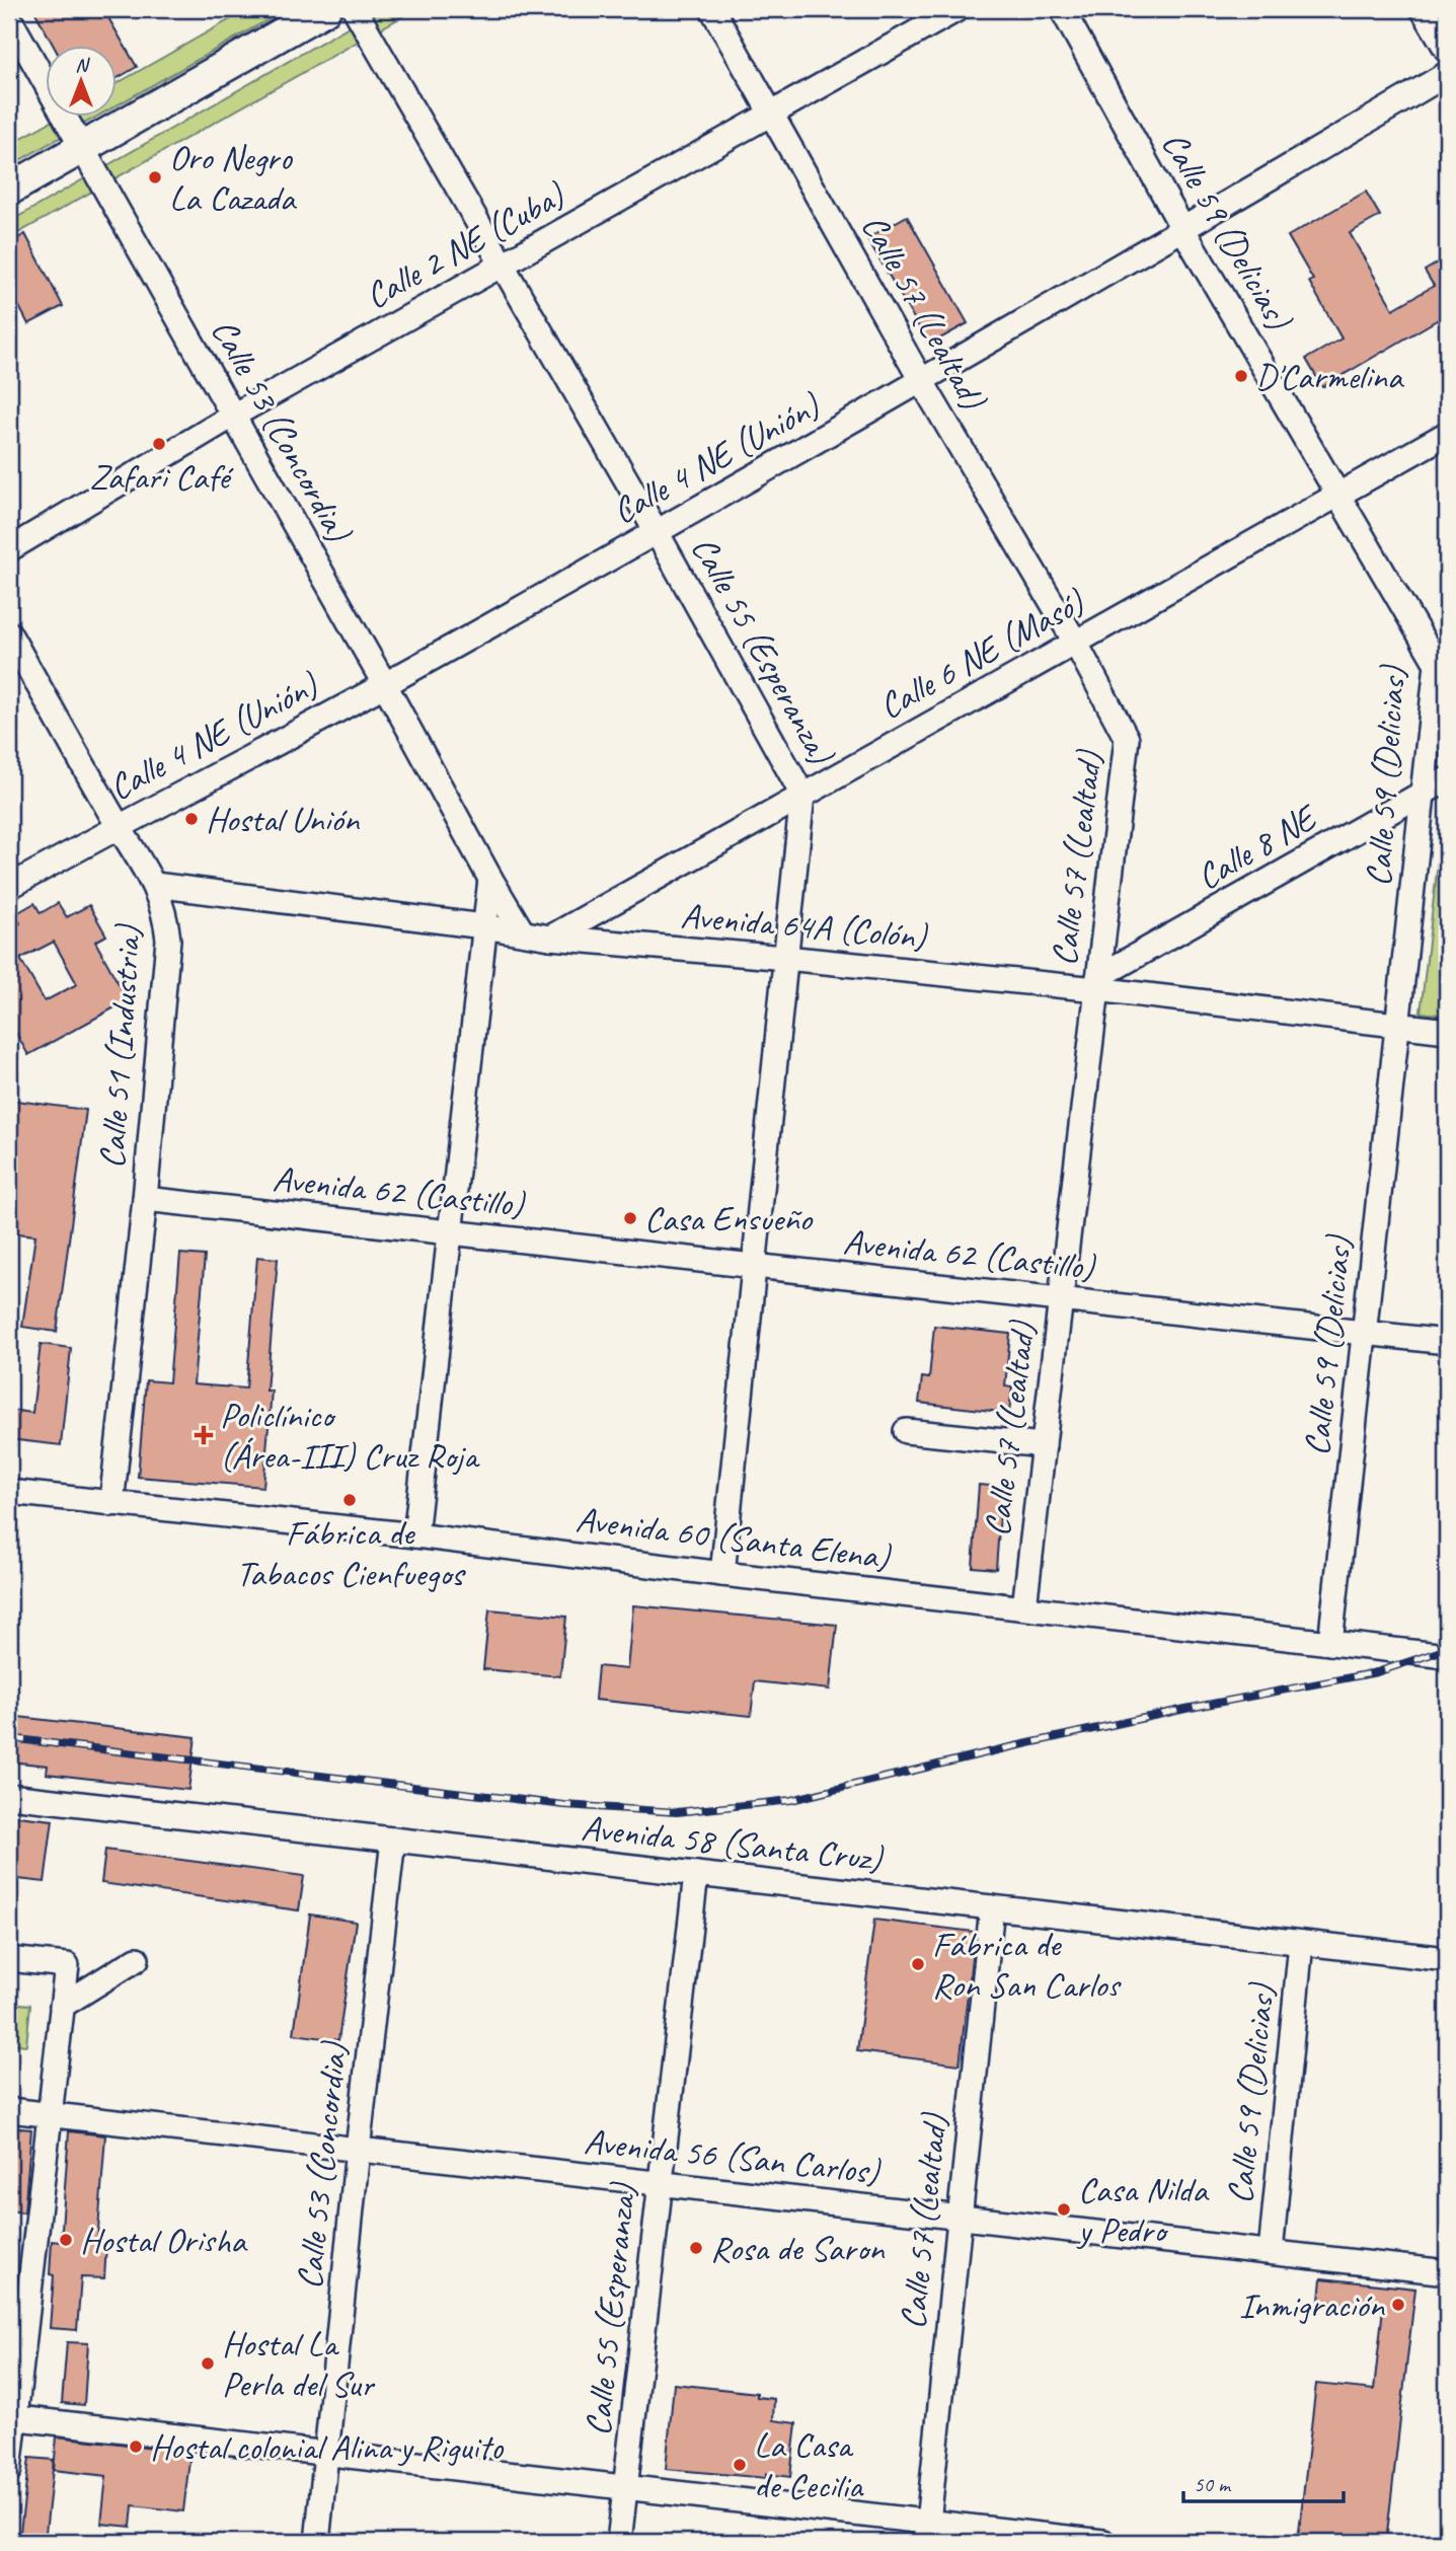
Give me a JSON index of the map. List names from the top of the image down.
{
  "streets": {
    "street": [
      "Calle 59 (Delicias)",
      "Calle 2 NE (Cuba)",
      "Calle 57 (Lealtad)",
      "Calle 53 (Concordia)",
      "Calle 4 NE (Unión)",
      "Calle 55 (Esperanza)",
      "Calle 6 NE (Masó)",
      "Calle 8 NE",
      "Avenida 64A (Colón)",
      "Calle 51 (Industria)",
      "Avenida 62 (Castillo)",
      "Avenida 60 (Santa Elena)",
      "Avenida 58 (Santa Cruz)",
      "Avenida 56 (San Carlos)"
    ]
  },
  "crossings": [
    ["Calle 59 (Delicias)", "Calle 4 NE (Unión)"],
    ["Calle 59 (Delicias)", "Calle 6 NE (Masó)"],
    ["Calle 59 (Delicias)", "Calle 8 NE"],
    ["Calle 59 (Delicias)", "Avenida 64A (Colón)"],
    ["Calle 59 (Delicias)", "Avenida 62 (Castillo)"],
    ["Calle 59 (Delicias)", "Avenida 60 (Santa Elena)"],
    ["Calle 59 (Delicias)", "Avenida 58 (Santa Cruz)"],
    ["Calle 59 (Delicias)", "Avenida 56 (San Carlos)"],
    ["Calle 2 NE (Cuba)", "Calle 57 (Lealtad)"],
    ["Calle 2 NE (Cuba)", "Calle 53 (Concordia)"],
    ["Calle 2 NE (Cuba)", "Calle 55 (Esperanza)"],
    ["Calle 57 (Lealtad)", "Calle 4 NE (Unión)"],
    ["Calle 57 (Lealtad)", "Calle 6 NE (Masó)"],
    ["Calle 57 (Lealtad)", "Calle 8 NE"],
    ["Calle 57 (Lealtad)", "Avenida 64A (Colón)"],
    ["Calle 57 (Lealtad)", "Avenida 62 (Castillo)"],
    ["Calle 57 (Lealtad)", "Avenida 60 (Santa Elena)"],
    ["Calle 57 (Lealtad)", "Avenida 58 (Santa Cruz)"],
    ["Calle 57 (Lealtad)", "Avenida 56 (San Carlos)"],
    ["Calle 53 (Concordia)", "Calle 4 NE (Unión)"],
    ["Calle 53 (Concordia)", "Avenida 64A (Colón)"],
    ["Calle 53 (Concordia)", "Avenida 58 (Santa Cruz)"],
    ["Calle 53 (Concordia)", "Avenida 56 (San Carlos)"],
    ["Calle 4 NE (Unión)", "Calle 55 (Esperanza)"],
    ["Calle 4 NE (Unión)", "Calle 51 (Industria)"],
    ["Calle 55 (Esperanza)", "Calle 6 NE (Masó)"],
    ["Calle 55 (Esperanza)", "Avenida 64A (Colón)"],
    ["Calle 55 (Esperanza)", "Avenida 62 (Castillo)"],
    ["Calle 55 (Esperanza)", "Avenida 60 (Santa Elena)"],
    ["Calle 55 (Esperanza)", "Avenida 58 (Santa Cruz)"],
    ["Calle 55 (Esperanza)", "Avenida 56 (San Carlos)"],
    ["Calle 6 NE (Masó)", "Avenida 64A (Colón)"],
    ["Calle 8 NE", "Avenida 64A (Colón)"],
    ["Avenida 64A (Colón)", "Calle 51 (Industria)"],
    ["Calle 51 (Industria)", "Avenida 62 (Castillo)"],
    ["Calle 51 (Industria)", "Avenida 60 (Santa Elena)"]
  ],
  "places": {
    "other": [
      "Oro Negro La Cazada",
      "D'Carmelina",
      "Zafari Café",
      "Hostal Unión",
      "Casa Ensueño",
      "Fábrica de Tabacos Cienfuegos",
      "Fábrica de Ron San Carlos",
      "Casa Nilda y Pedro",
      "Hostal Orisha",
      "Rosa de Saron",
      "Inmigración",
      "Hostal La Perla del Sur",
      "Hostal colonial Alina y Riguito",
      "La Casa de Cecilia"
    ],
    "health": ["Policlínico (Área-III) Cruz Roja"]
  },
  "scale_bar": "50 m",
  "north": "top"
}
